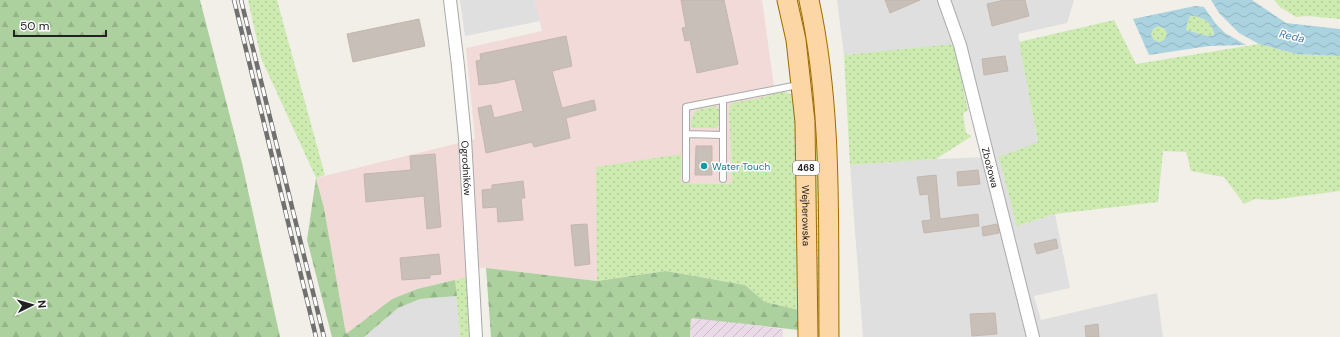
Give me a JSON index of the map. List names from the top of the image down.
{
  "streets": {
    "main road": ["468", "Wejherowska"],
    "street": ["Ogrodników", "Zbożowa"]
  },
  "water": ["Reda"],
  "places": ["Water Touch"],
  "scale_bar": "50 m",
  "north": "right"
}
